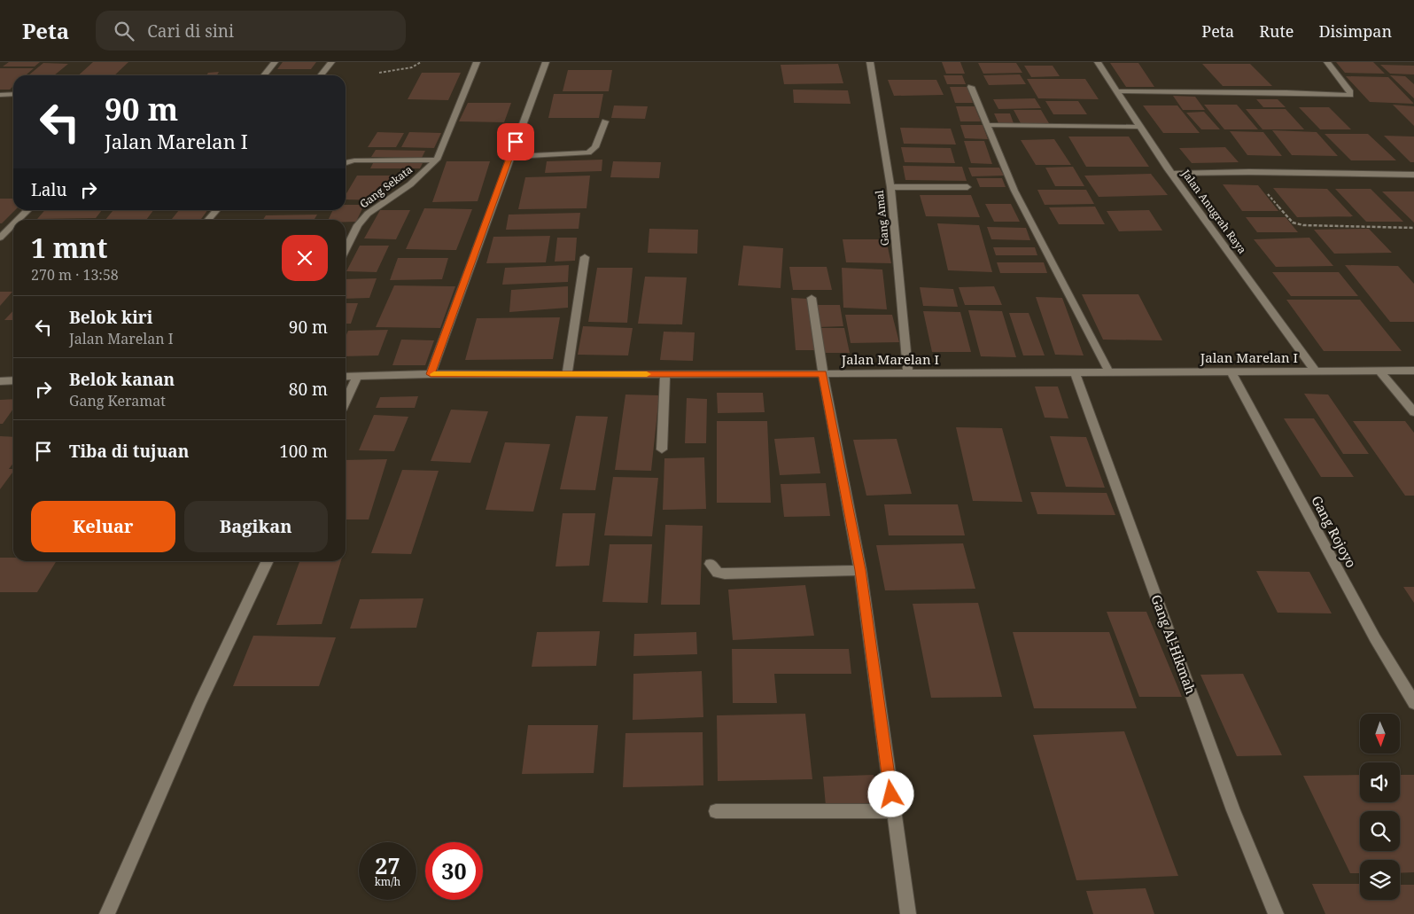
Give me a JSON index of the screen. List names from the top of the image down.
{
  "streets": {
    "street": [
      "Gang Sekata",
      "Jalan Anugrah Raya",
      "Gang Amal",
      "Jalan Marelan I",
      "Gang Rojoyo",
      "Gang Al-Hikmah"
    ]
  },
  "crossings": [
    ["Jalan Anugrah Raya", "Jalan Marelan I"],
    ["Gang Amal", "Jalan Marelan I"],
    ["Jalan Marelan I", "Gang Rojoyo"],
    ["Jalan Marelan I", "Gang Al-Hikmah"]
  ],
  "north": "bottom",
  "page": {
    "header": "Peta",
    "search": "Cari di sini",
    "nav": ["Peta", "Rute", "Disimpan"],
    "turn": ["90 m", "Jalan Marelan I"],
    "then": "Lalu",
    "heading": ["1 mnt", "270 m · 13:58"],
    "list": [
      {
        "name": "Belok kiri",
        "note": "Jalan Marelan I",
        "value": "90 m"
      },
      {
        "name": "Belok kanan",
        "note": "Gang Keramat",
        "value": "80 m"
      },
      {
        "name": "Tiba di tujuan",
        "value": "100 m"
      }
    ],
    "buttons": ["Keluar", "Bagikan"],
    "speed": "27 km/h",
    "limit": "30"
  }
}
